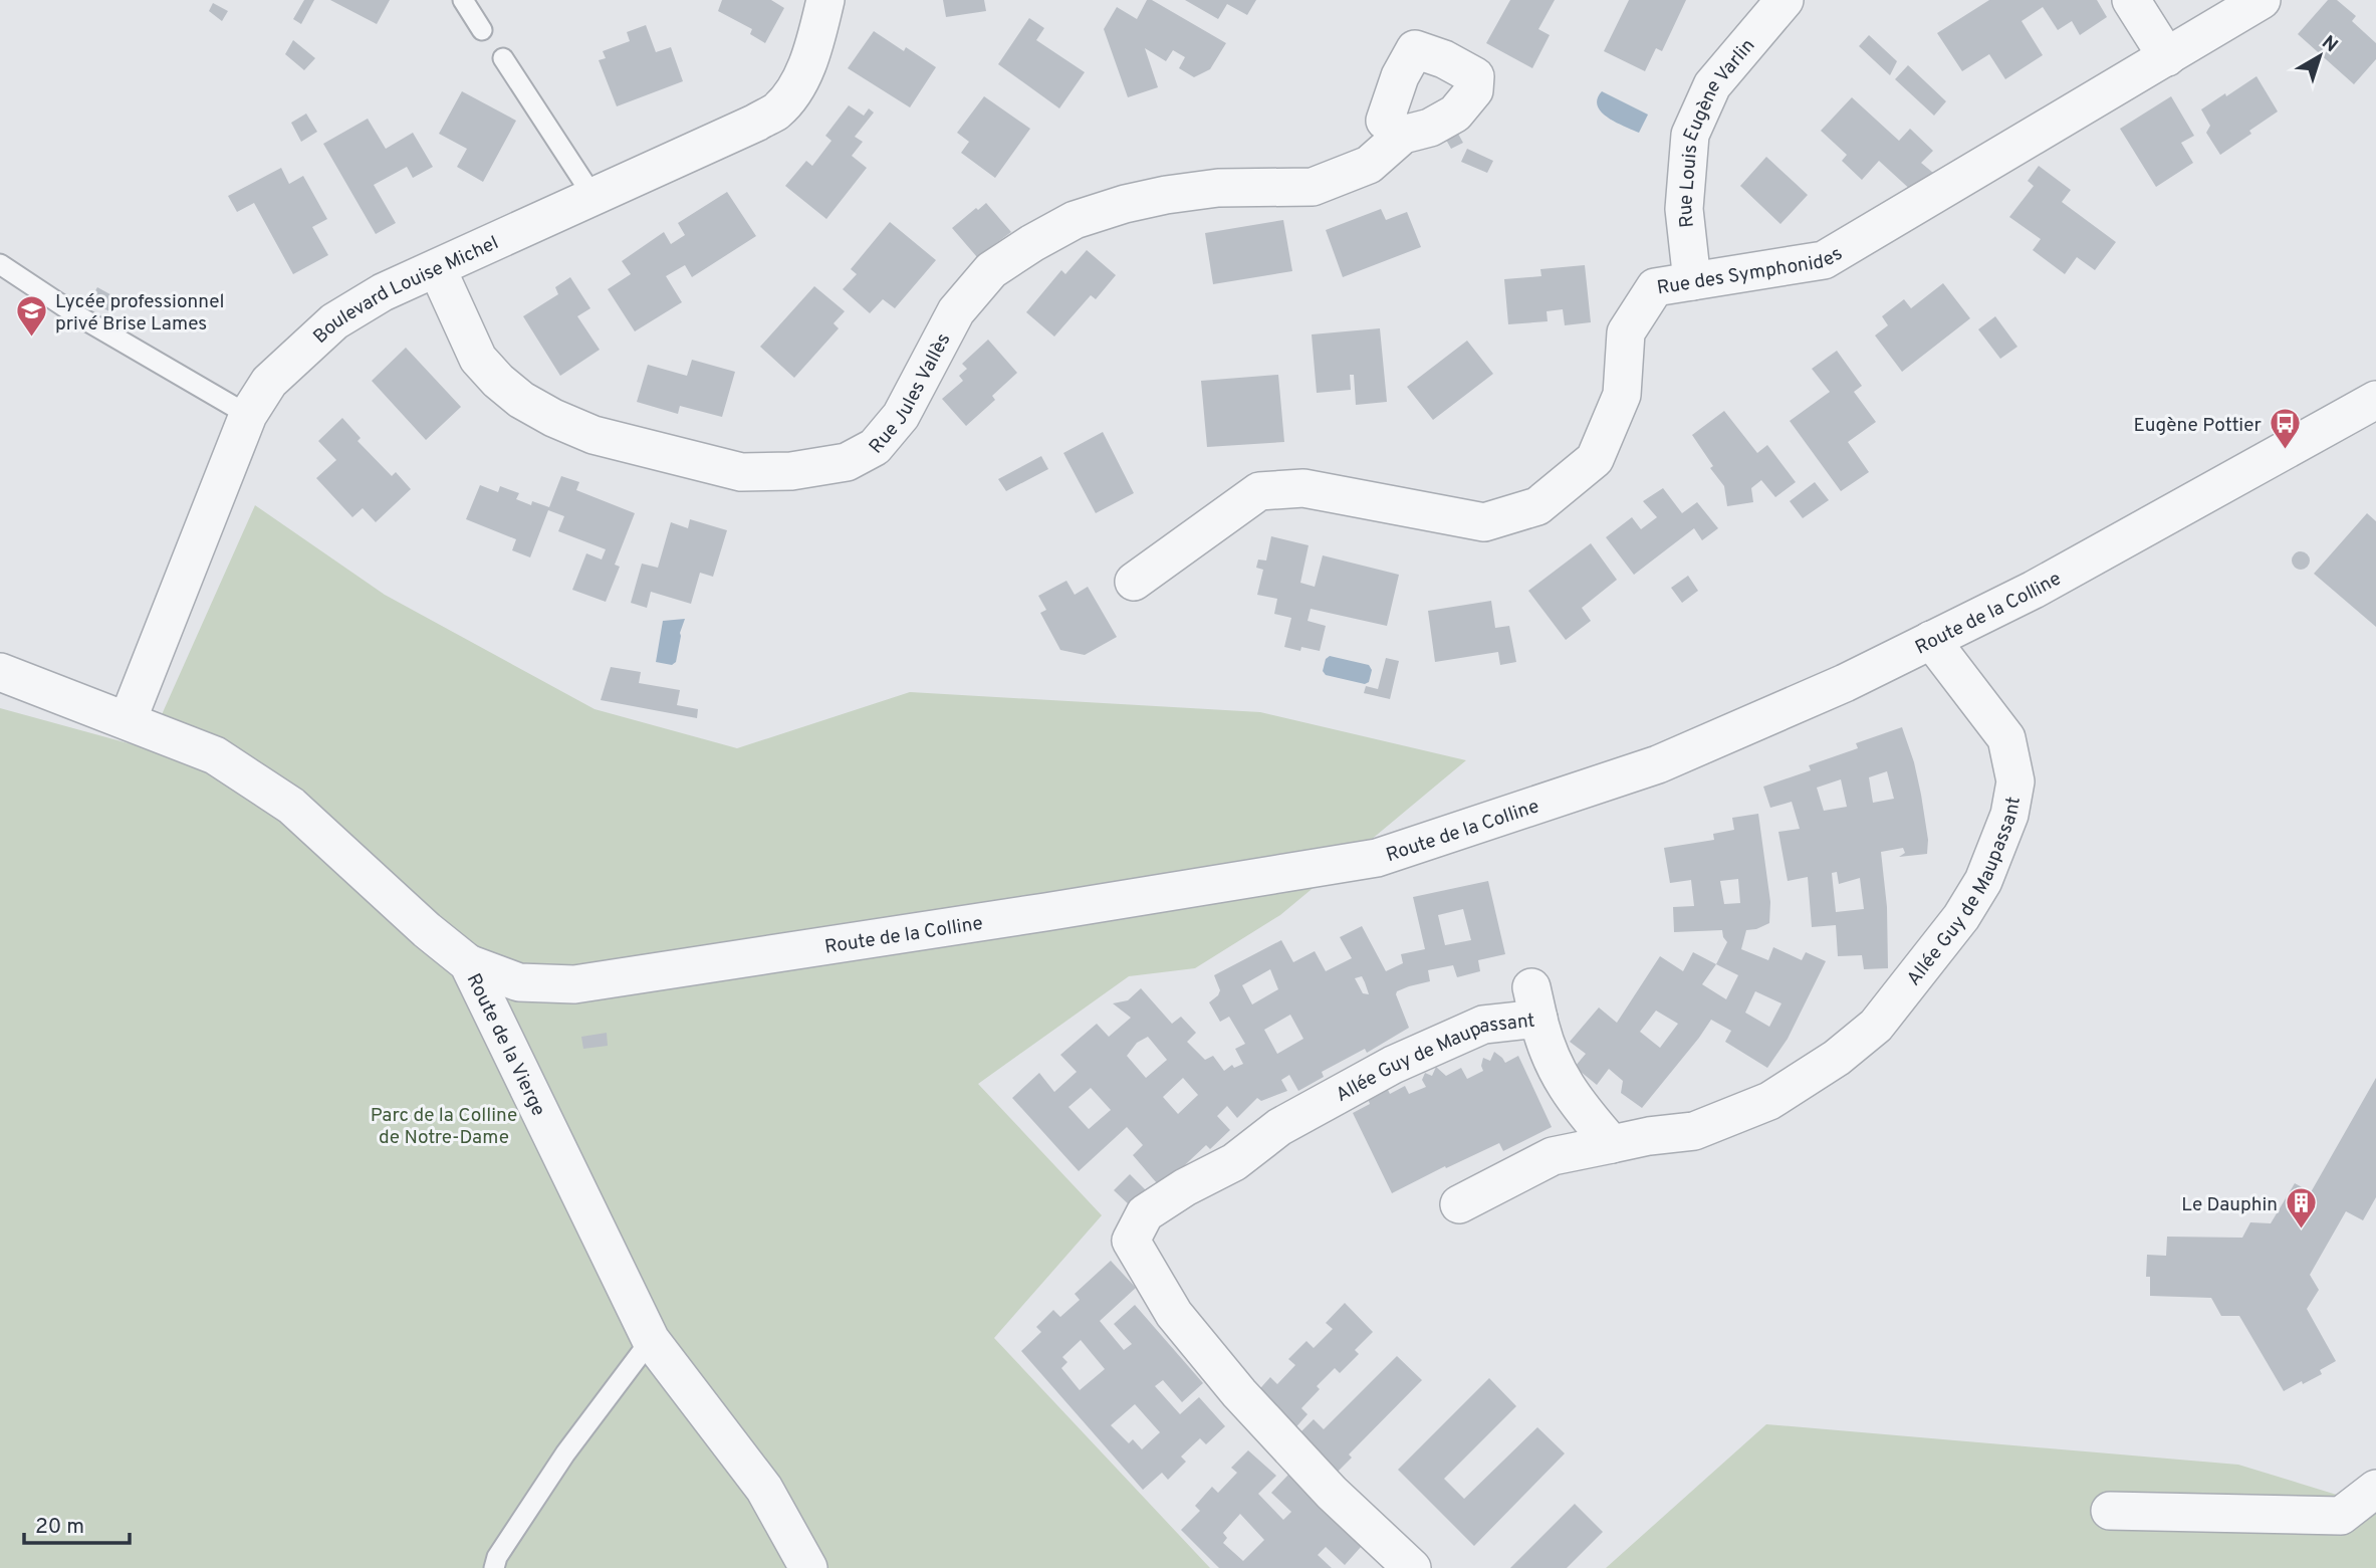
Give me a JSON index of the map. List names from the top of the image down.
{
  "streets": {
    "street": [
      "Rue Louis Eugène Varlin",
      "Rue des Symphonides",
      "Boulevard Louise Michel",
      "Rue Jules Vallès",
      "Route de la Colline",
      "Allée Guy de Maupassant",
      "Route de la Vierge"
    ]
  },
  "crossings": [
    ["Rue Louis Eugène Varlin", "Rue des Symphonides"],
    ["Boulevard Louise Michel", "Rue Jules Vallès"],
    ["Boulevard Louise Michel", "Route de la Vierge"],
    ["Route de la Colline", "Allée Guy de Maupassant"],
    ["Route de la Colline", "Route de la Vierge"]
  ],
  "parks": ["Parc de la Colline de Notre-Dame"],
  "places": {
    "school or university": ["Lycée professionnel privé Brise Lames"],
    "bus stop": ["Eugène Pottier"],
    "building": ["Le Dauphin"]
  },
  "scale_bar": "20 m",
  "north": "top right"
}
